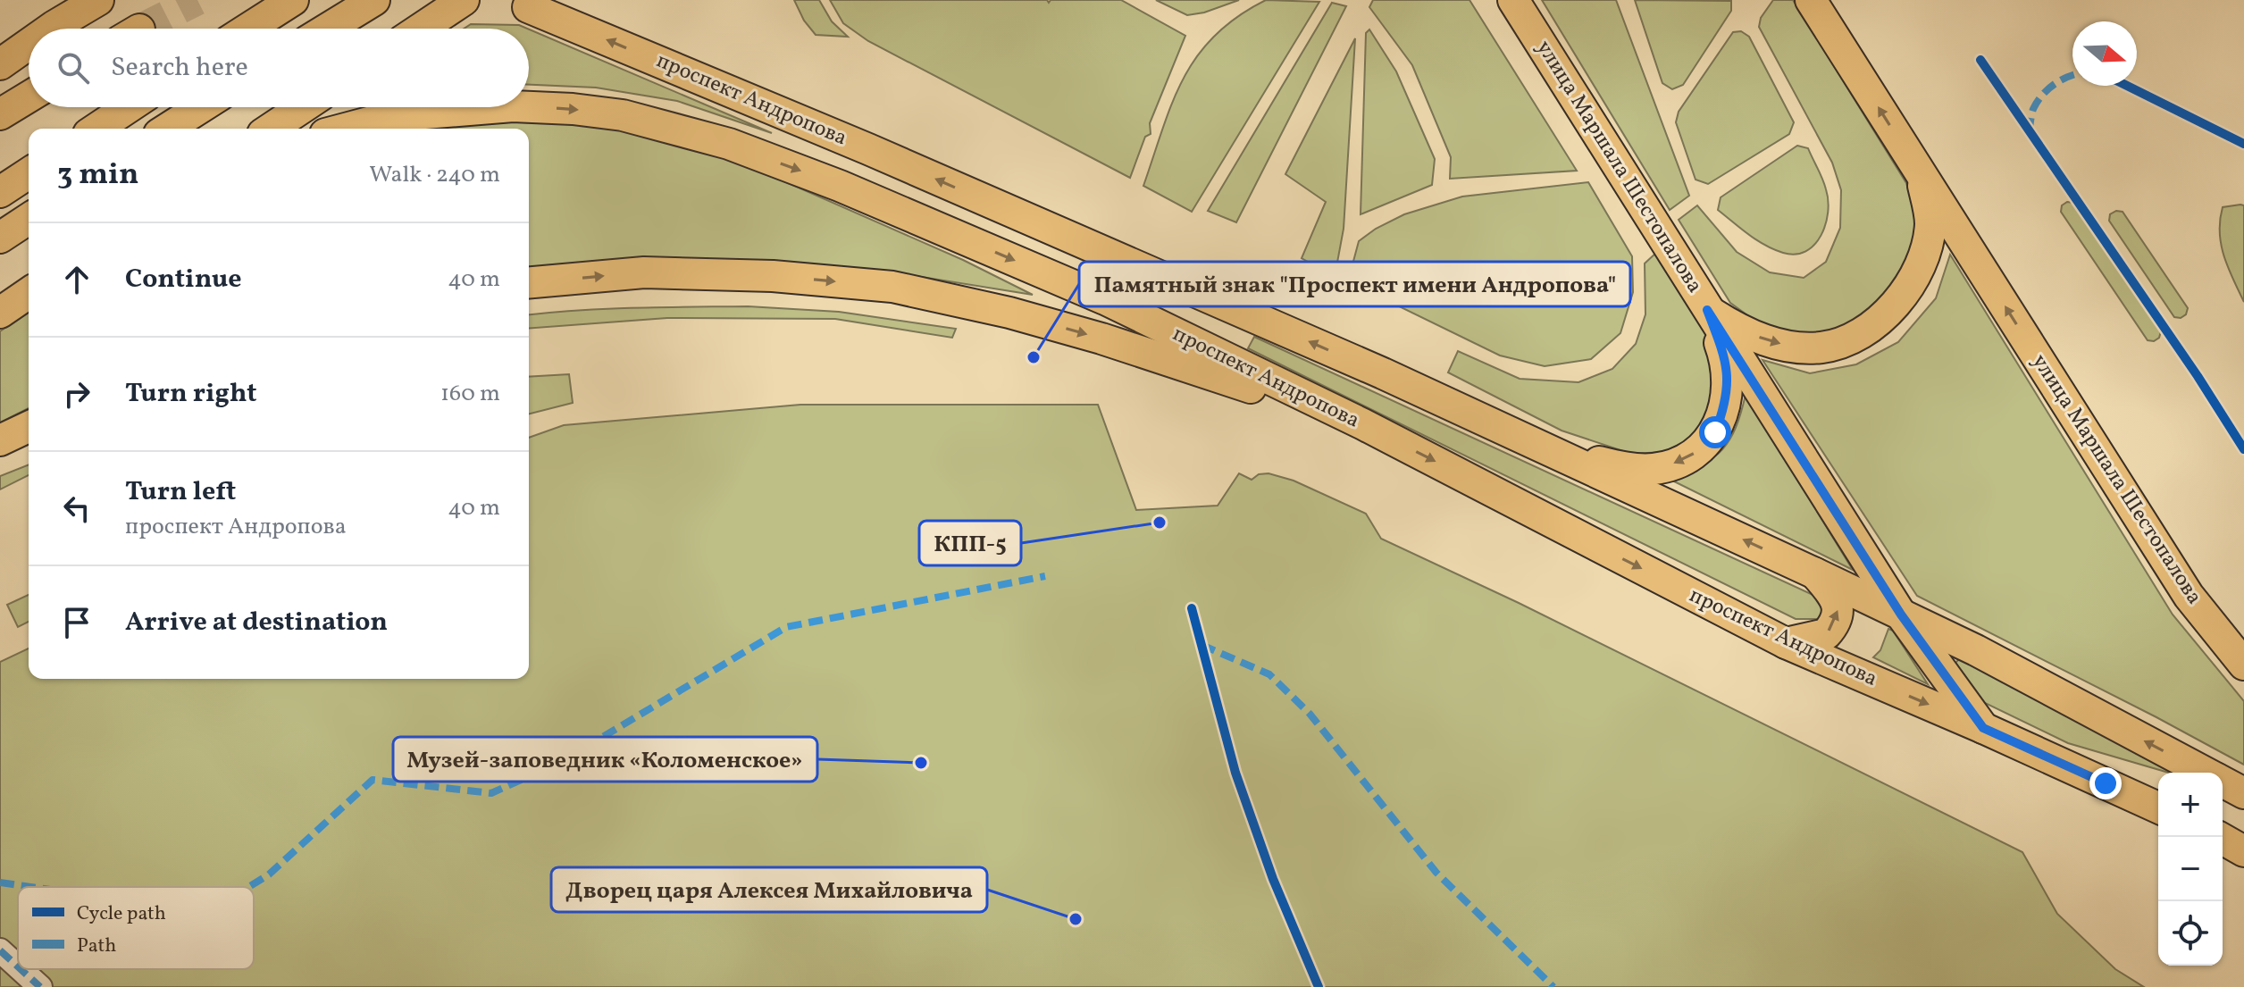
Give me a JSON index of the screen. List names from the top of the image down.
{
  "streets": {
    "main road": ["проспект Андропова", "улица Маршала Шестопалова"]
  },
  "crossings": [
    ["проспект Андропова", "улица Маршала Шестопалова"]
  ],
  "places": [
    "Памятный знак \"Проспект имени Андропова\"",
    "КПП-5",
    "Музей-заповедник «Коломенское»",
    "Дворец царя Алексея Михайловича"
  ],
  "legend": ["Cycle path", "Path"],
  "north": "right",
  "page": {
    "search": "Search here",
    "heading": ["3 min", "Walk · 240 m"],
    "list": [
      ["Continue", "40 m"],
      ["Turn right", "160 m"],
      ["Turn left", "проспект Андропова", "40 m"],
      "Arrive at destination"
    ],
    "map_buttons": ["+", "−"]
  }
}
